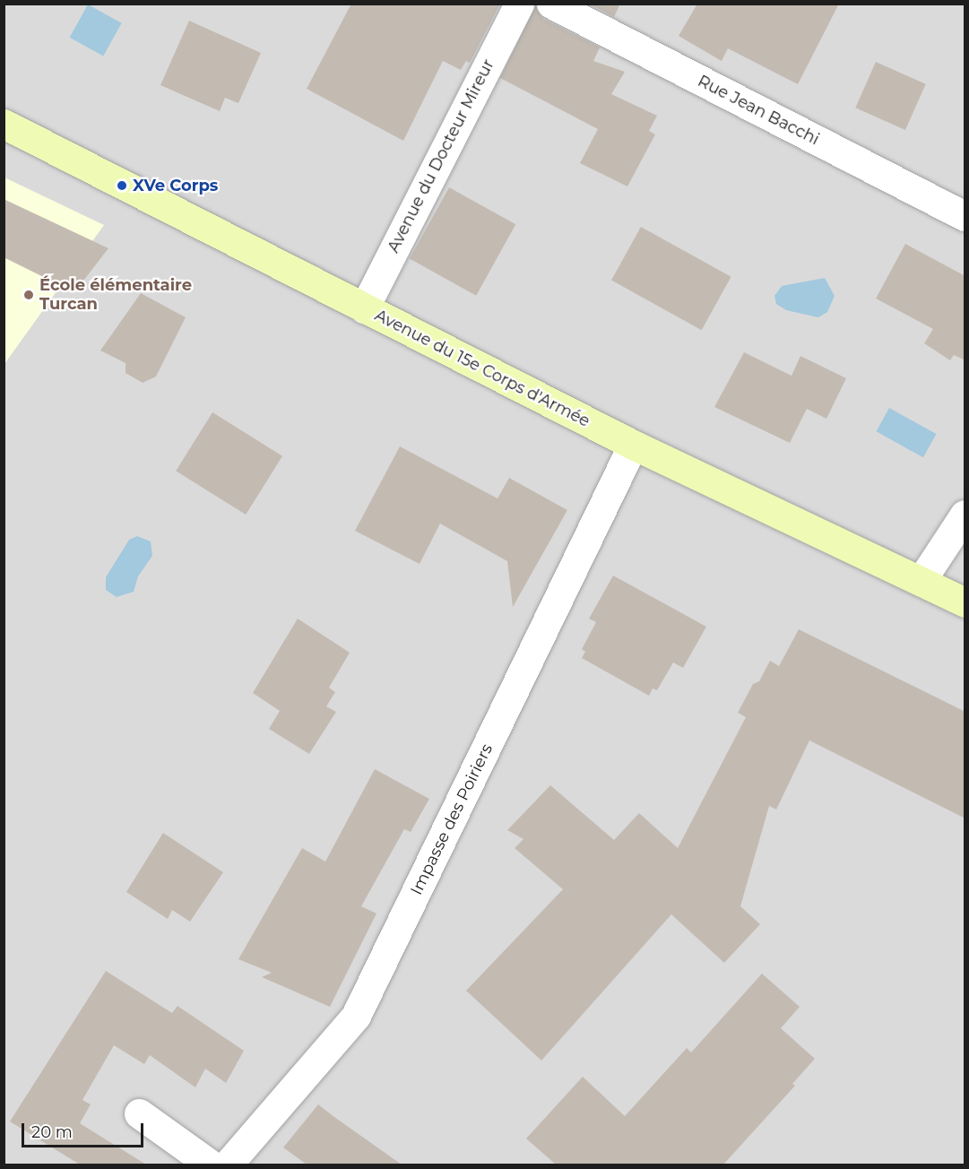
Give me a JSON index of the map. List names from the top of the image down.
{
  "streets": {
    "main road": ["Avenue du 15e Corps d'Armée"],
    "street": ["Rue Jean Bacchi", "Avenue du Docteur Mireur", "Impasse des Poiriers"]
  },
  "crossings": [
    ["Avenue du Docteur Mireur", "Avenue du 15e Corps d'Armée"],
    ["Avenue du 15e Corps d'Armée", "Impasse des Poiriers"]
  ],
  "places": ["XVe Corps", "École élémentaire Turcan"],
  "scale_bar": "20 m"
}
